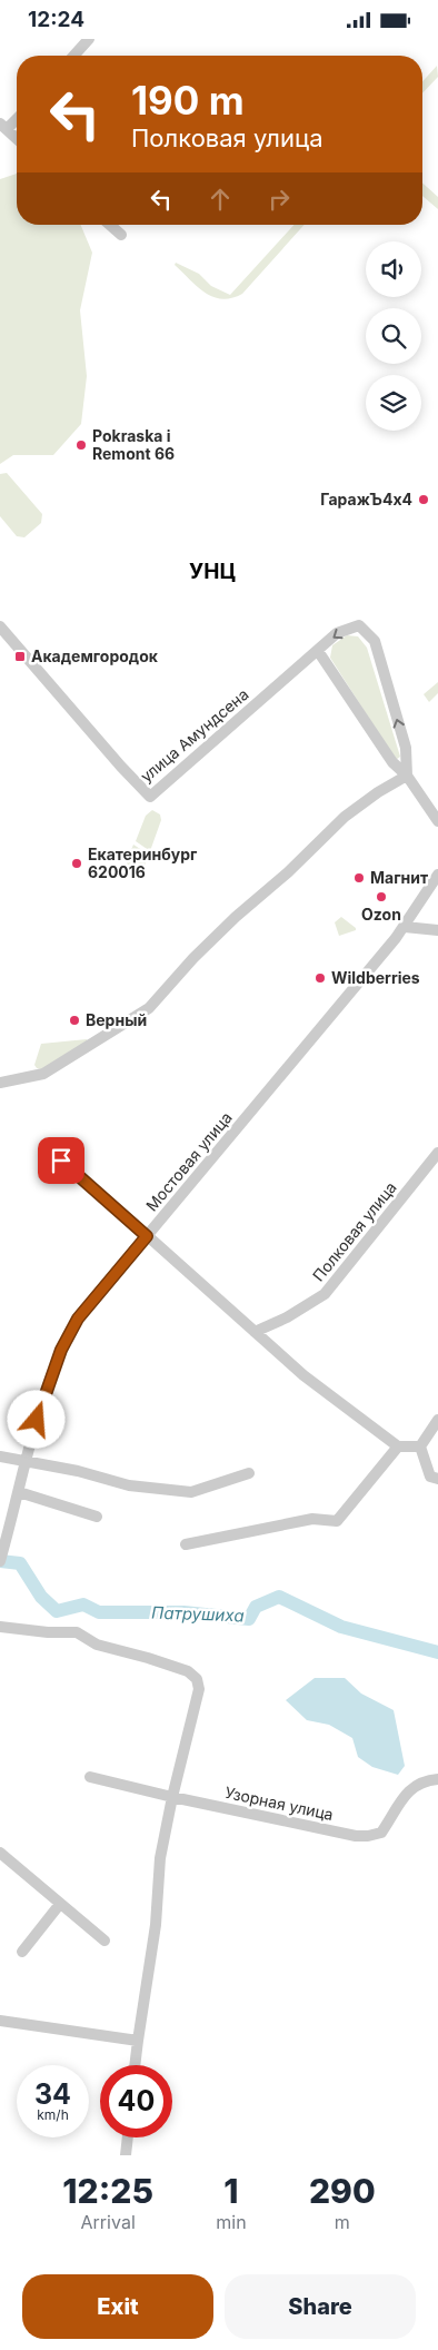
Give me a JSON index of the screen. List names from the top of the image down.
{
  "streets": {
    "street": [
      "улица Амундсена",
      "Мостовая улица",
      "Полковая улица",
      "Узорная улица"
    ]
  },
  "districts": ["УНЦ"],
  "water": ["Патрушиха"],
  "places": {
    "other": [
      "Pokraska i Remont 66",
      "ГаражЪ4х4",
      "Екатеринбург 620016",
      "Магнит",
      "Ozon",
      "Wildberries",
      "Верный"
    ],
    "transit": ["Академгородок"]
  },
  "page": {
    "status": "12:24",
    "turn": ["190 m", "Полковая улица"],
    "speed": "34 km/h",
    "limit": "40",
    "eta": [
      "12:25",
      "Arrival",
      "1",
      "min",
      "290",
      "m"
    ],
    "buttons": ["Exit", "Share"]
  }
}
